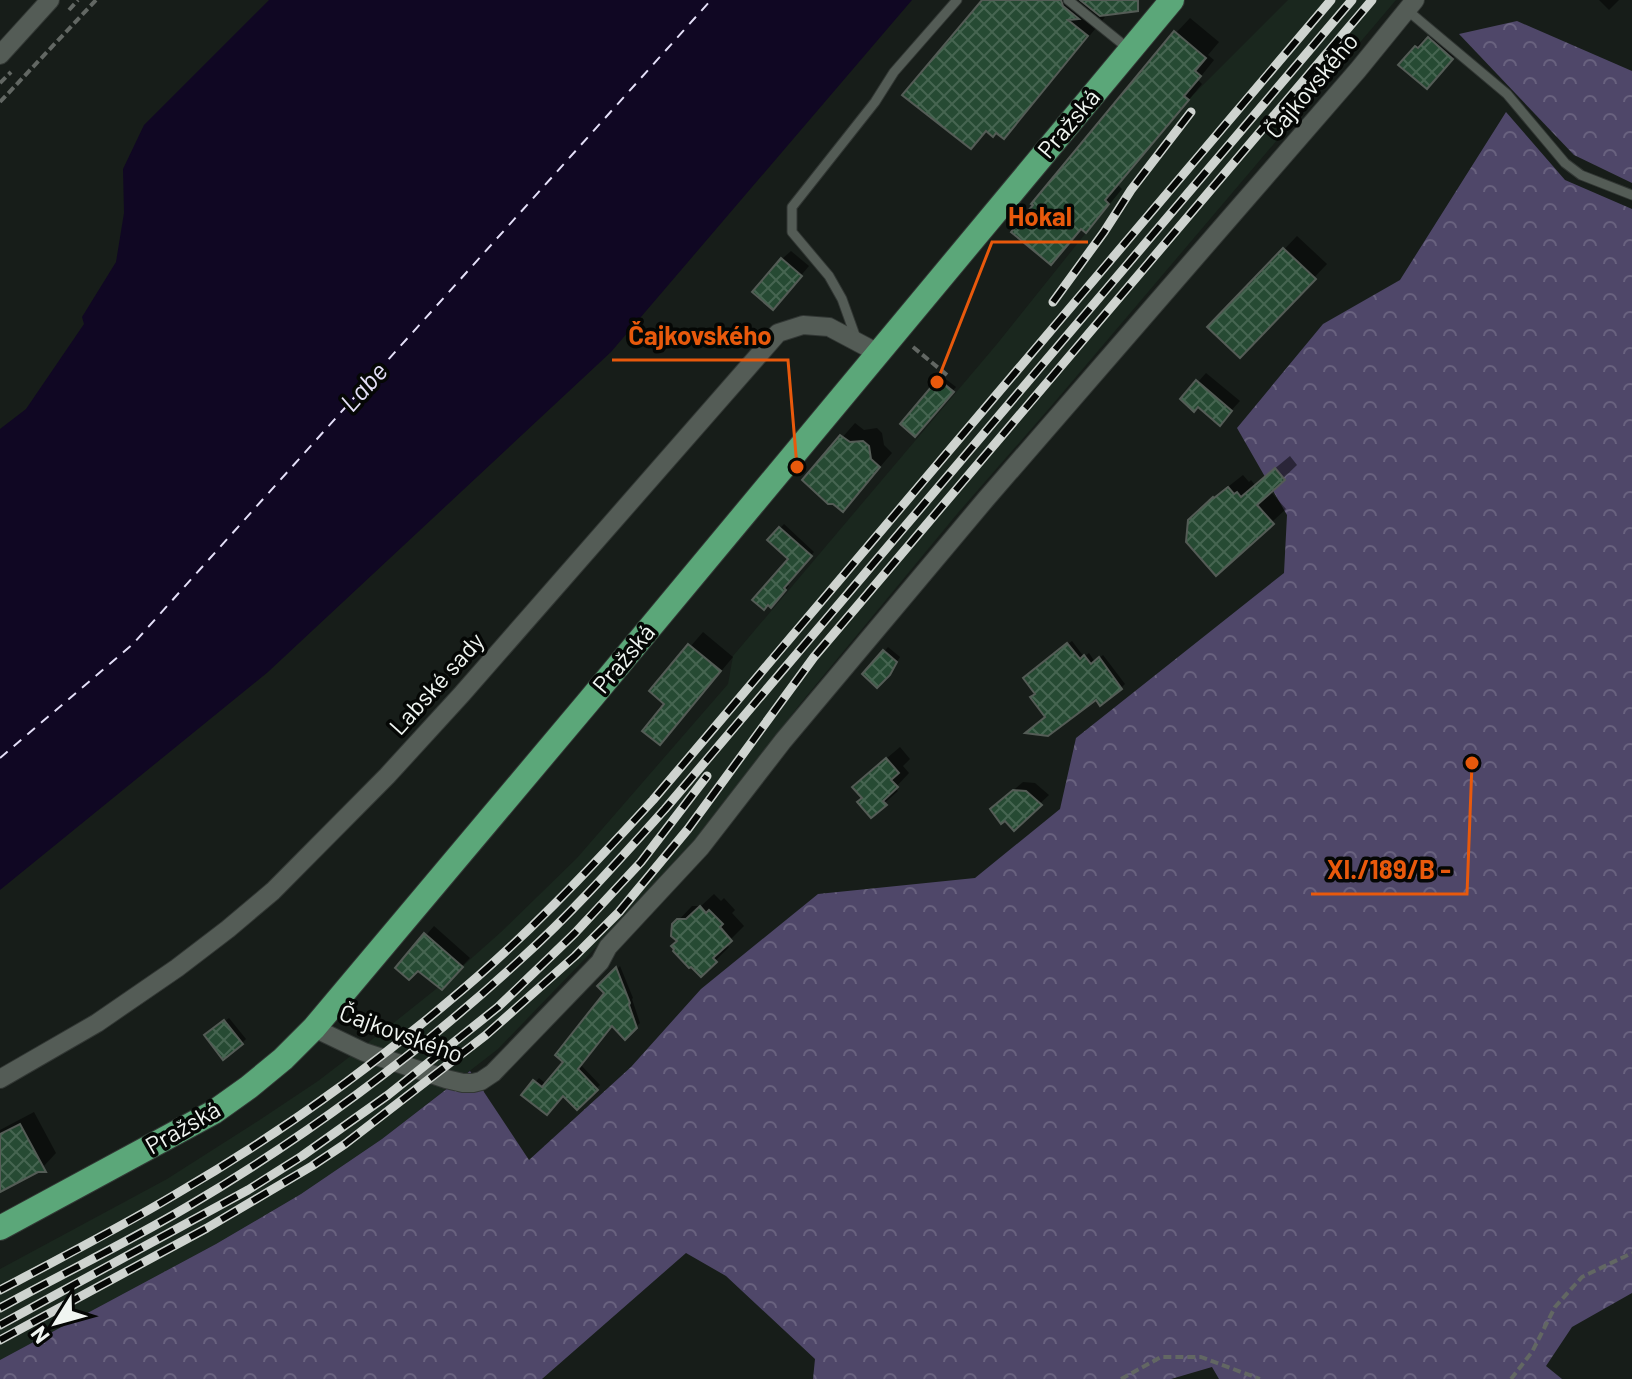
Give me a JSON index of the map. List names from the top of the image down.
{
  "streets": {
    "main road": ["Pražská"],
    "street": ["Čajkovského", "Labské sady"]
  },
  "crossings": [
    ["Čajkovského", "Pražská"],
    ["Pražská", "Labské sady"]
  ],
  "water": ["Labe"],
  "places": ["Hokal", "Čajkovského", "XI./189/B -"],
  "north": "bottom left"
}
